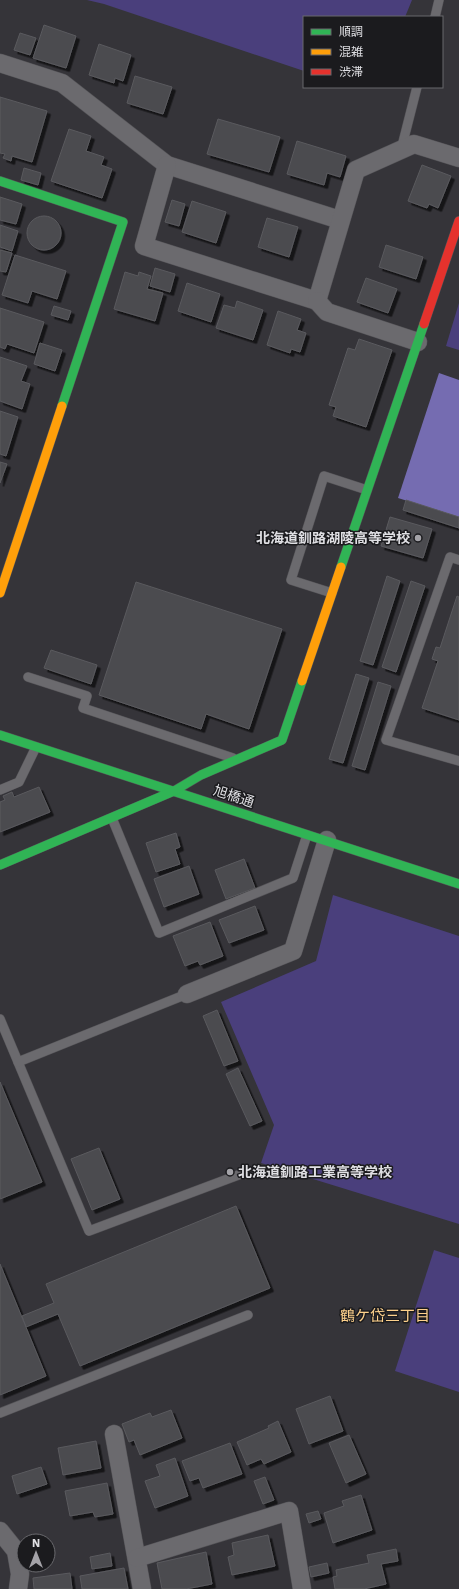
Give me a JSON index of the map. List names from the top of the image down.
{
  "streets": {
    "street": ["旭橋通"]
  },
  "districts": ["鶴ケ岱三丁目"],
  "places": ["北海道釧路湖陵高等学校", "北海道釧路工業高等学校"],
  "legend": ["順調", "混雑", "渋滞"],
  "north": "top"
}
